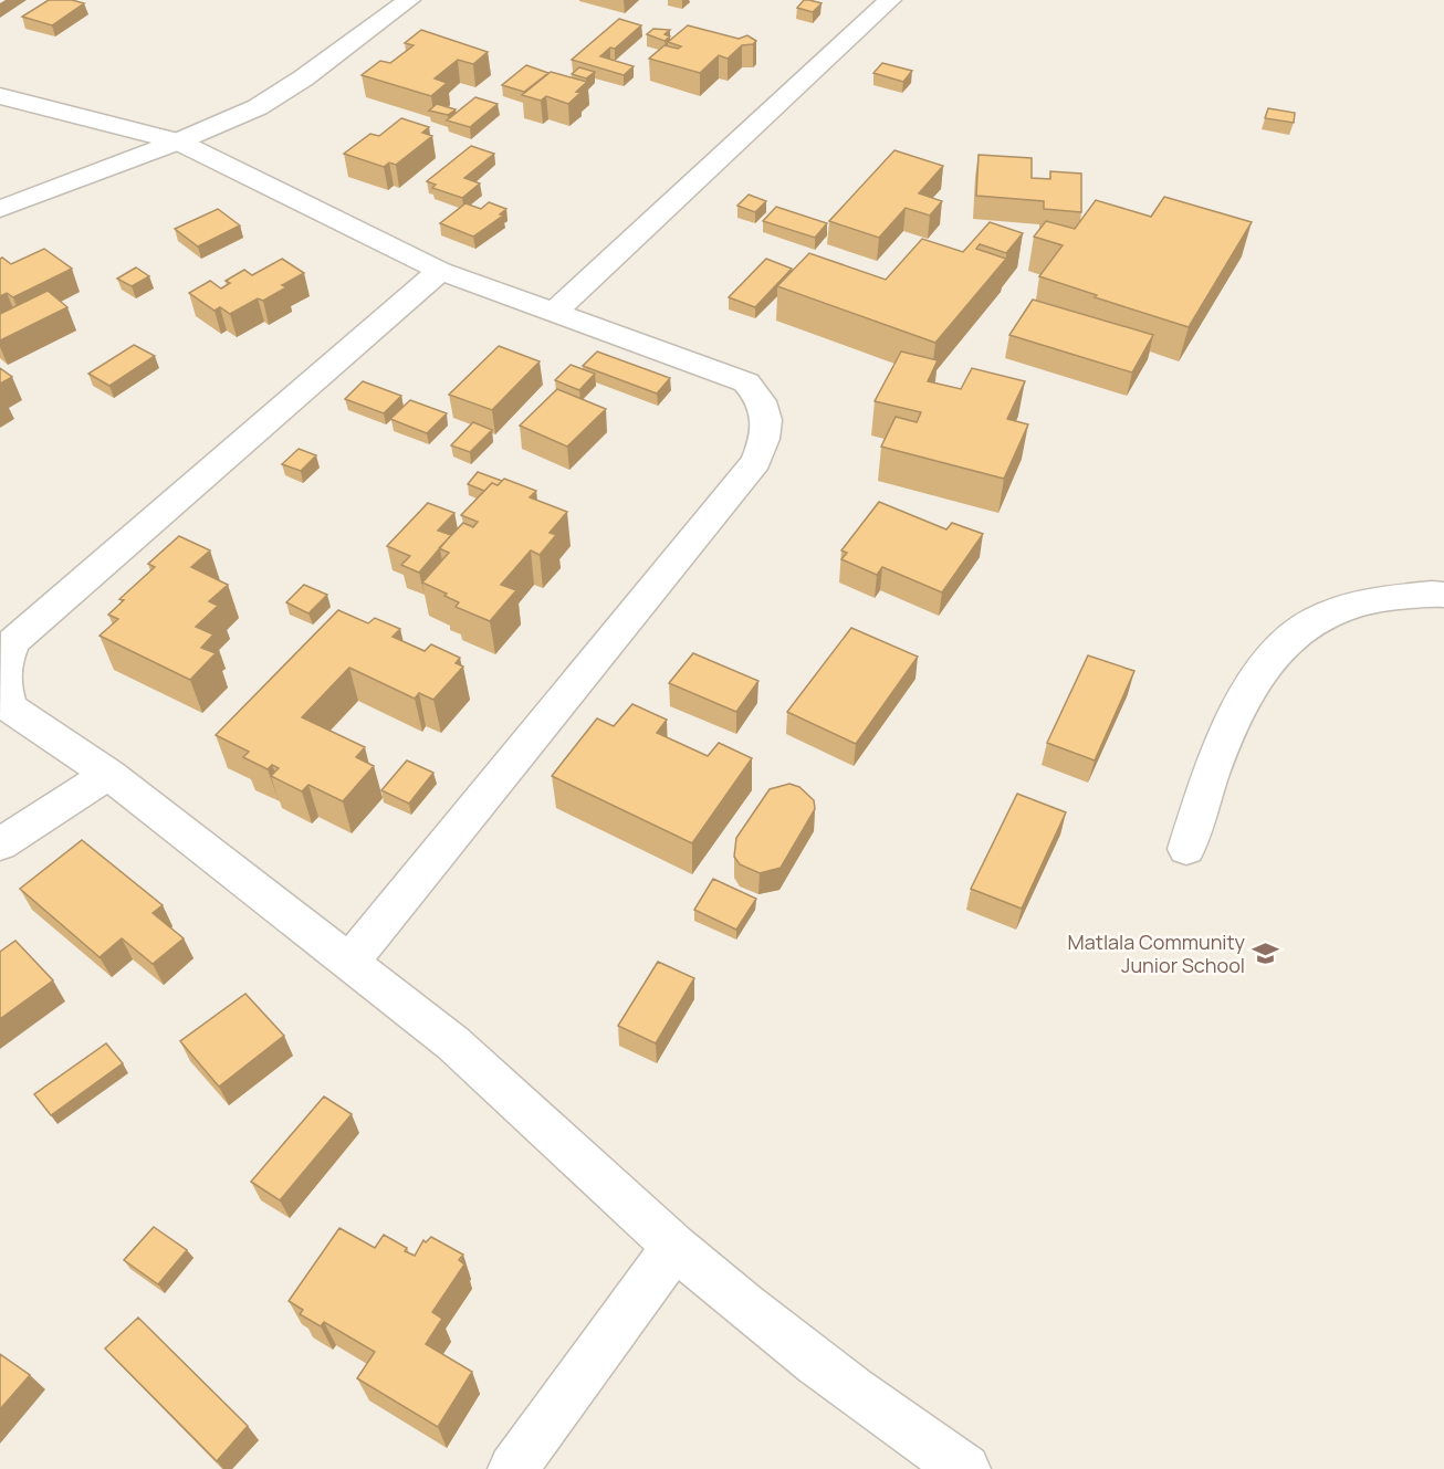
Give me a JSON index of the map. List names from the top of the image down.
{
  "places": {
    "school or university": ["Matlala Community Junior School"]
  }
}
